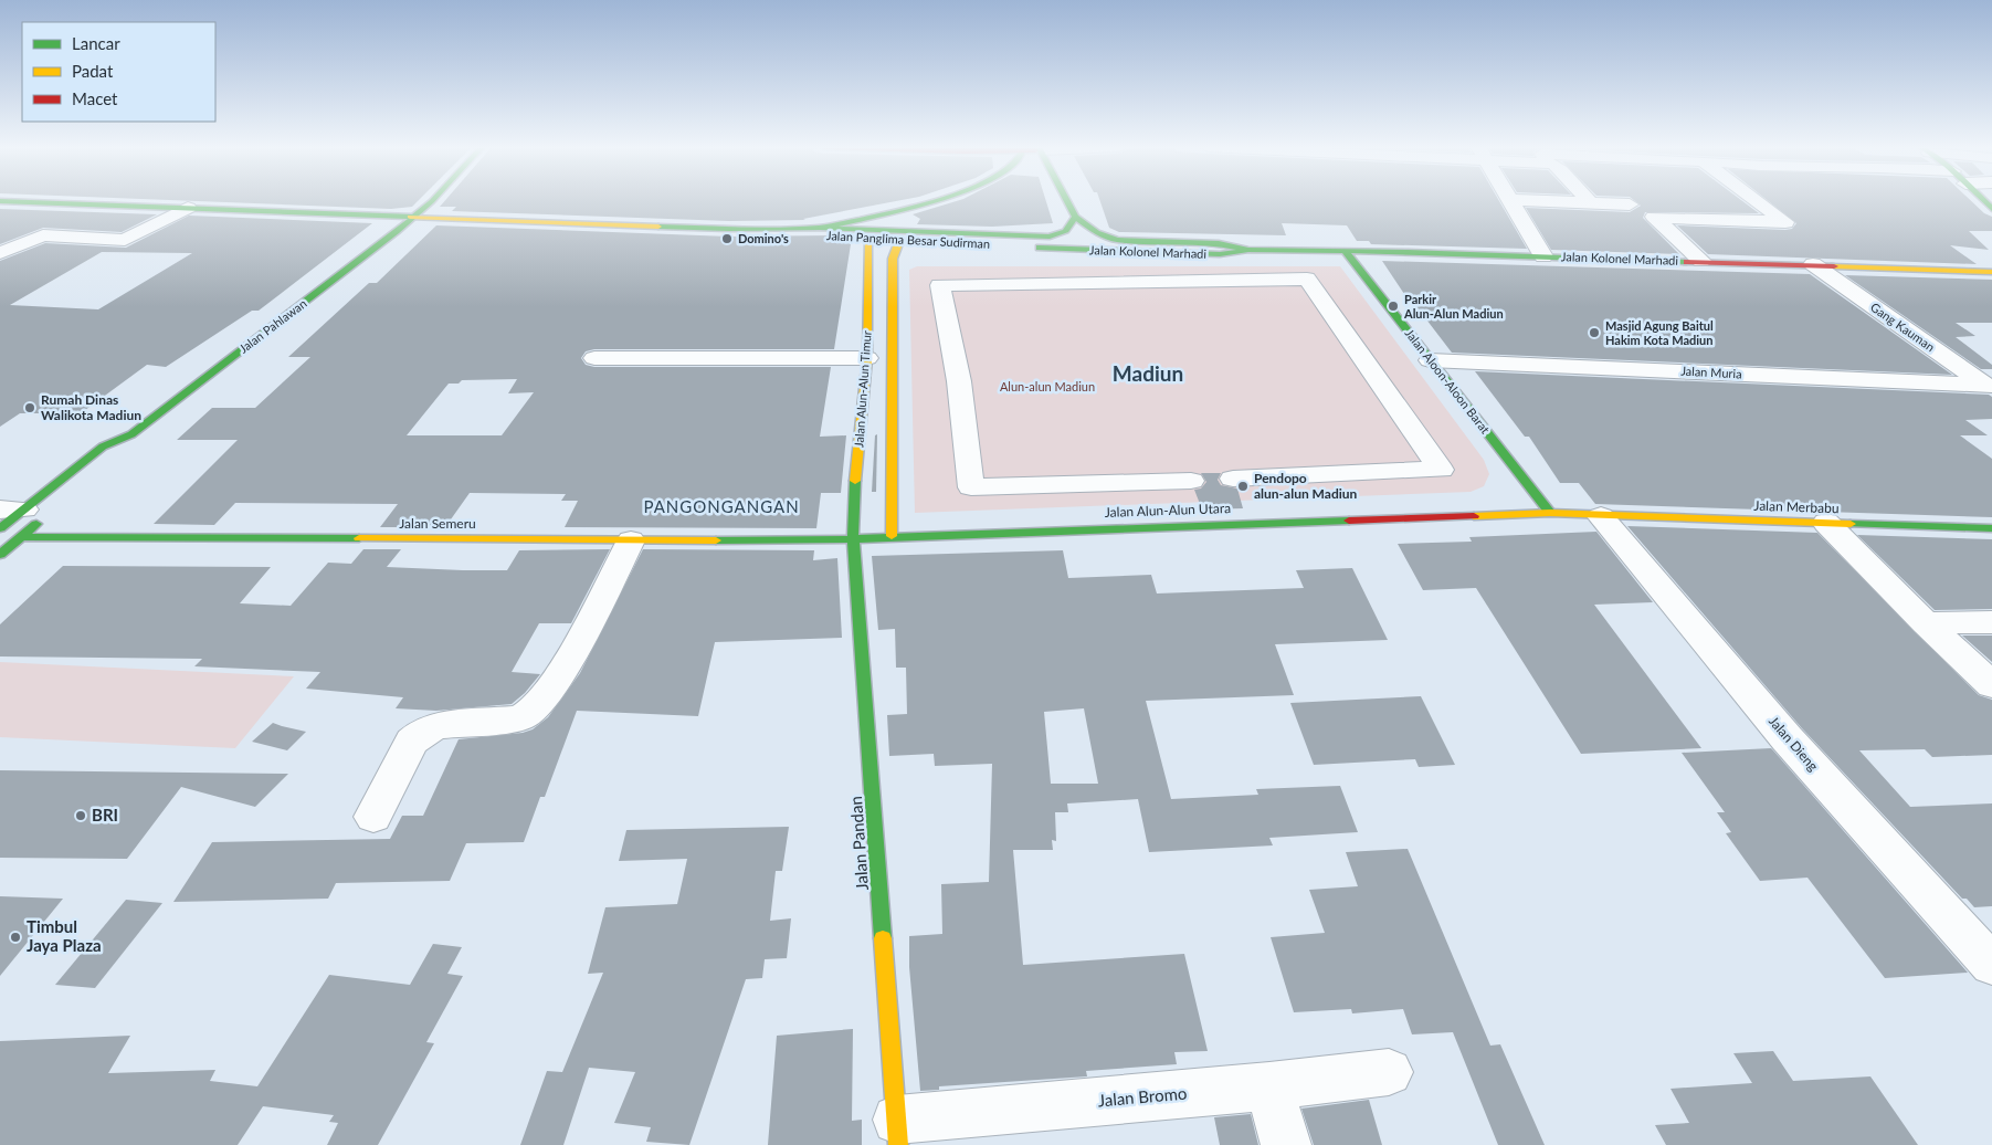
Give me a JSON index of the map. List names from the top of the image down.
{
  "streets": {
    "main road": [
      "Jalan Panglima Besar Sudirman",
      "Jalan Kolonel Marhadi",
      "Jalan Pahlawan",
      "Jalan Aloon-Aloon Barat",
      "Jalan Alun-Alun Timur",
      "Jalan Merbabu",
      "Jalan Alun-Alun Utara",
      "Jalan Semeru",
      "Jalan Pandan"
    ],
    "street": [
      "Gang Kauman",
      "Jalan Muria",
      "Jalan Dieng",
      "Jalan Bromo"
    ]
  },
  "crossings": [
    ["Jalan Panglima Besar Sudirman", "Jalan Kolonel Marhadi"],
    ["Jalan Panglima Besar Sudirman", "Jalan Pahlawan"],
    ["Jalan Panglima Besar Sudirman", "Jalan Alun-Alun Timur"],
    ["Jalan Kolonel Marhadi", "Gang Kauman"],
    ["Jalan Kolonel Marhadi", "Jalan Aloon-Aloon Barat"],
    ["Jalan Pahlawan", "Jalan Semeru"],
    ["Gang Kauman", "Jalan Muria"],
    ["Jalan Muria", "Jalan Aloon-Aloon Barat"],
    ["Jalan Aloon-Aloon Barat", "Jalan Alun-Alun Utara"],
    ["Jalan Alun-Alun Timur", "Jalan Alun-Alun Utara"],
    ["Jalan Alun-Alun Timur", "Jalan Semeru"],
    ["Jalan Alun-Alun Timur", "Jalan Pandan"],
    ["Jalan Merbabu", "Jalan Alun-Alun Utara"],
    ["Jalan Merbabu", "Jalan Dieng"],
    ["Jalan Alun-Alun Utara", "Jalan Semeru"],
    ["Jalan Alun-Alun Utara", "Jalan Dieng"],
    ["Jalan Alun-Alun Utara", "Jalan Pandan"],
    ["Jalan Semeru", "Jalan Pandan"],
    ["Jalan Pandan", "Jalan Bromo"]
  ],
  "districts": ["Madiun", "PANGONGANGAN"],
  "parks": ["Alun-alun Madiun"],
  "places": [
    "Domino's",
    "Parkir Alun-Alun Madiun",
    "Masjid Agung Baitul Hakim Kota Madiun",
    "Rumah Dinas Walikota Madiun",
    "Pendopo alun-alun Madiun",
    "BRI",
    "Timbul Jaya Plaza"
  ],
  "legend": ["Lancar", "Padat", "Macet"]
}
